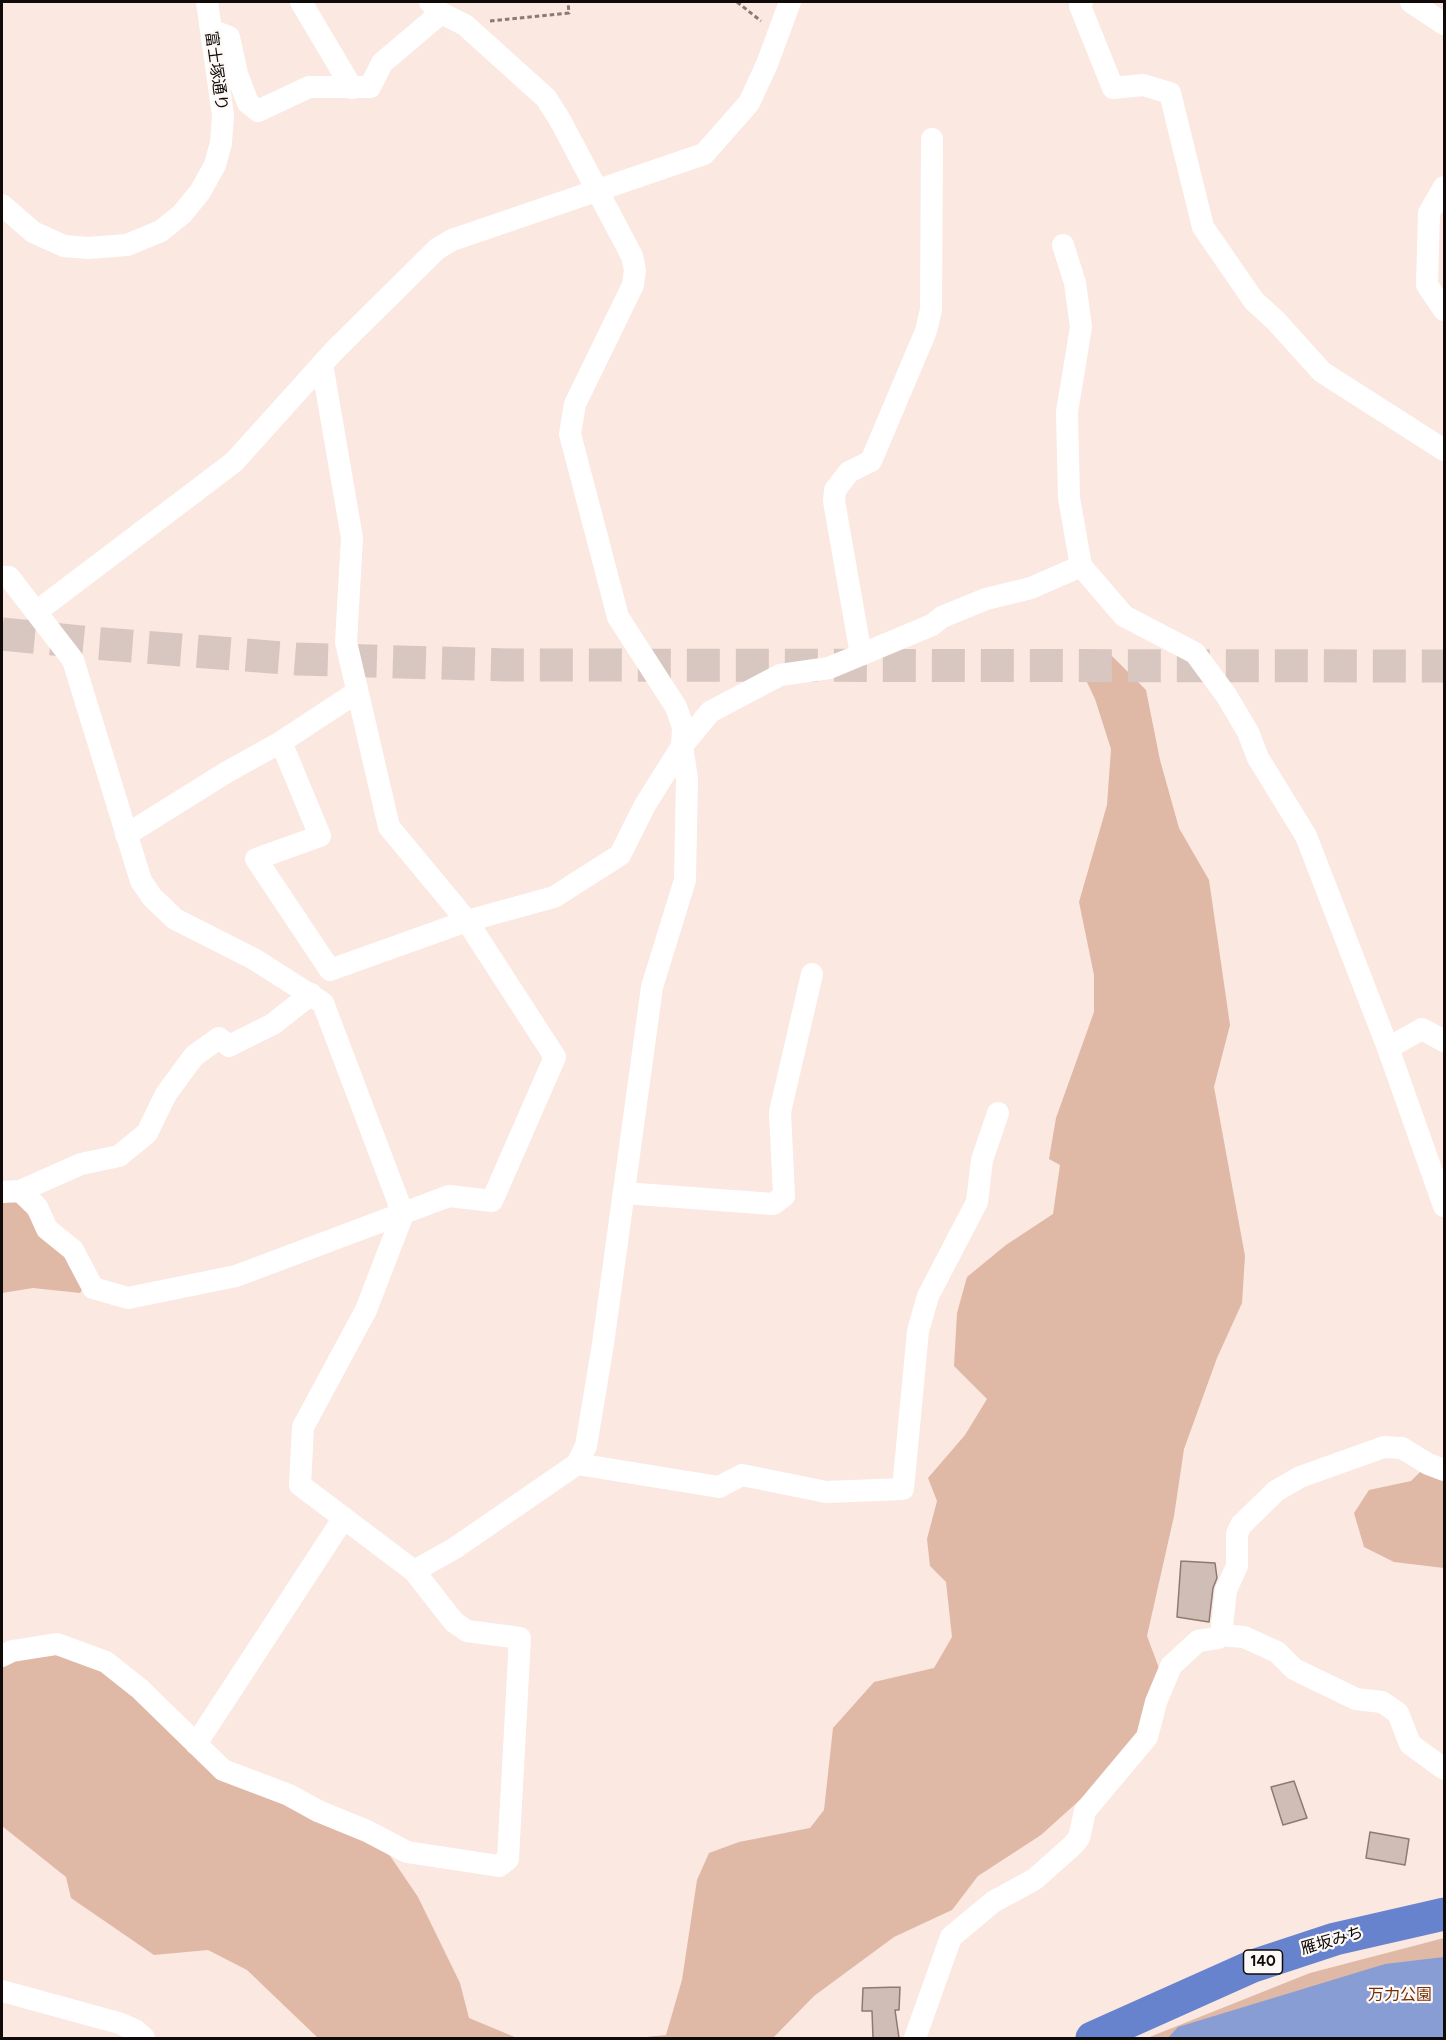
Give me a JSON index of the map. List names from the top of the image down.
{
  "streets": {
    "highway": ["雁坂みち", "140"],
    "street": ["富士塚通り"]
  },
  "parks": ["万力公園"]
}
